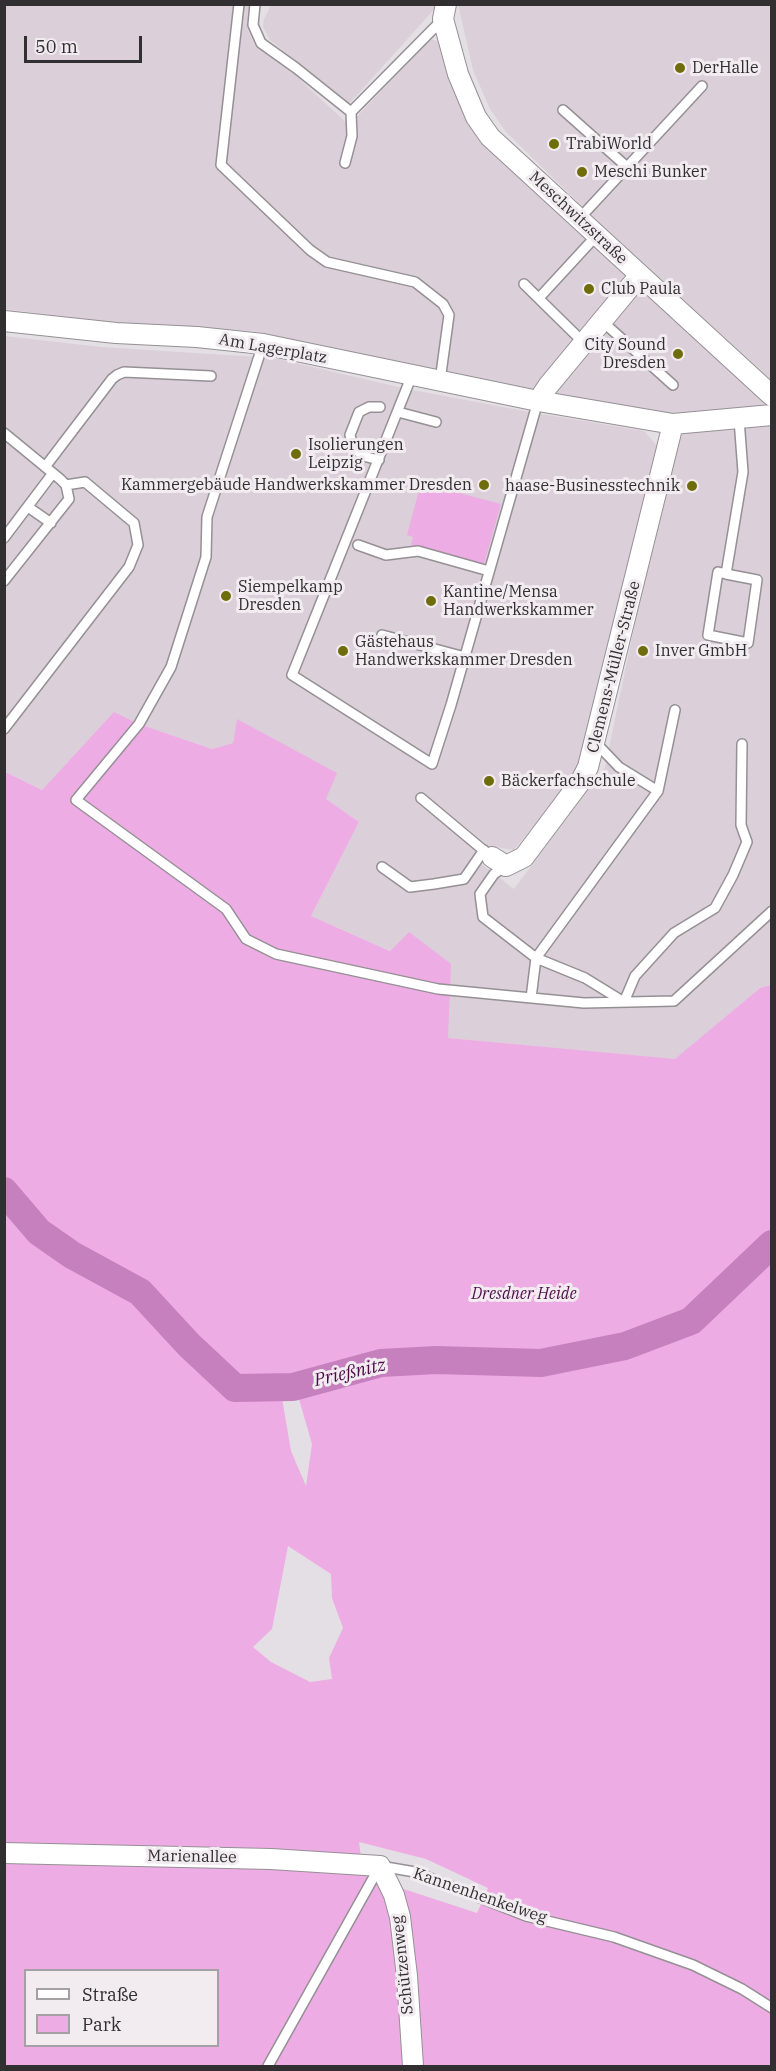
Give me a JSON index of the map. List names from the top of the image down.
{
  "streets": {
    "street": [
      "Meschwitzstraße",
      "Am Lagerplatz",
      "Clemens-Müller-Straße",
      "Marienallee",
      "Schützenweg"
    ],
    "lane": ["Kannenhenkelweg"]
  },
  "crossings": [
    ["Am Lagerplatz", "Clemens-Müller-Straße"],
    ["Marienallee", "Kannenhenkelweg"],
    ["Marienallee", "Schützenweg"],
    ["Kannenhenkelweg", "Schützenweg"]
  ],
  "water": ["Prießnitz"],
  "parks": ["Dresdner Heide"],
  "places": [
    "DerHalle",
    "TrabiWorld",
    "Meschi Bunker",
    "Club Paula",
    "City Sound Dresden",
    "Isolierungen Leipzig",
    "Kammergebäude Handwerkskammer Dresden",
    "haase-Businesstechnik",
    "Siempelkamp Dresden",
    "Kantine/Mensa Handwerkskammer",
    "Gästehaus Handwerkskammer Dresden",
    "Inver GmbH",
    "Bäckerfachschule"
  ],
  "legend": ["Straße", "Park"],
  "scale_bar": "50 m"
}
